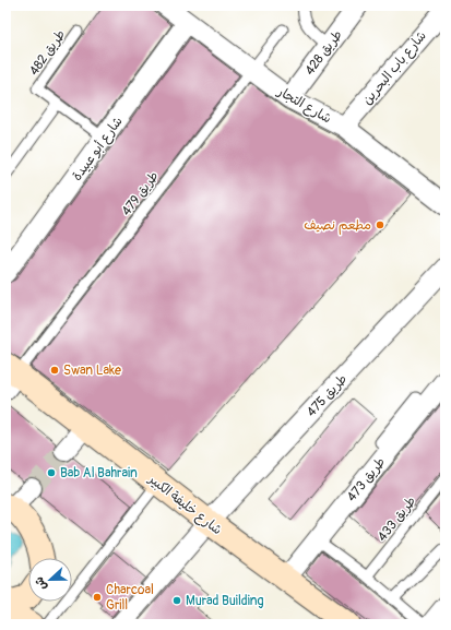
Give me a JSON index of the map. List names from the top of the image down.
{
  "streets": {
    "street": [
      "طريق 428",
      "شارع باب البحرين",
      "شارع التجار",
      "شارع أبو عبيدة",
      "طريق 475",
      "طريق 473",
      "شارع خليفة الكبير"
    ],
    "lane": ["طريق 482", "طريق 479", "طريق 433"]
  },
  "crossings": [
    ["طريق 482", "شارع أبو عبيدة"],
    ["طريق 428", "شارع التجار"],
    ["شارع باب البحرين", "شارع التجار"],
    ["شارع التجار", "شارع أبو عبيدة"],
    ["شارع التجار", "طريق 479"],
    ["طريق 479", "شارع خليفة الكبير"],
    ["طريق 475", "شارع خليفة الكبير"],
    ["طريق 473", "شارع خليفة الكبير"]
  ],
  "places": [
    "مطعم نصيف",
    "Swan Lake",
    "Bab Al Bahrain",
    "Charcoal Grill",
    "Murad Building"
  ],
  "north": "left"
}
